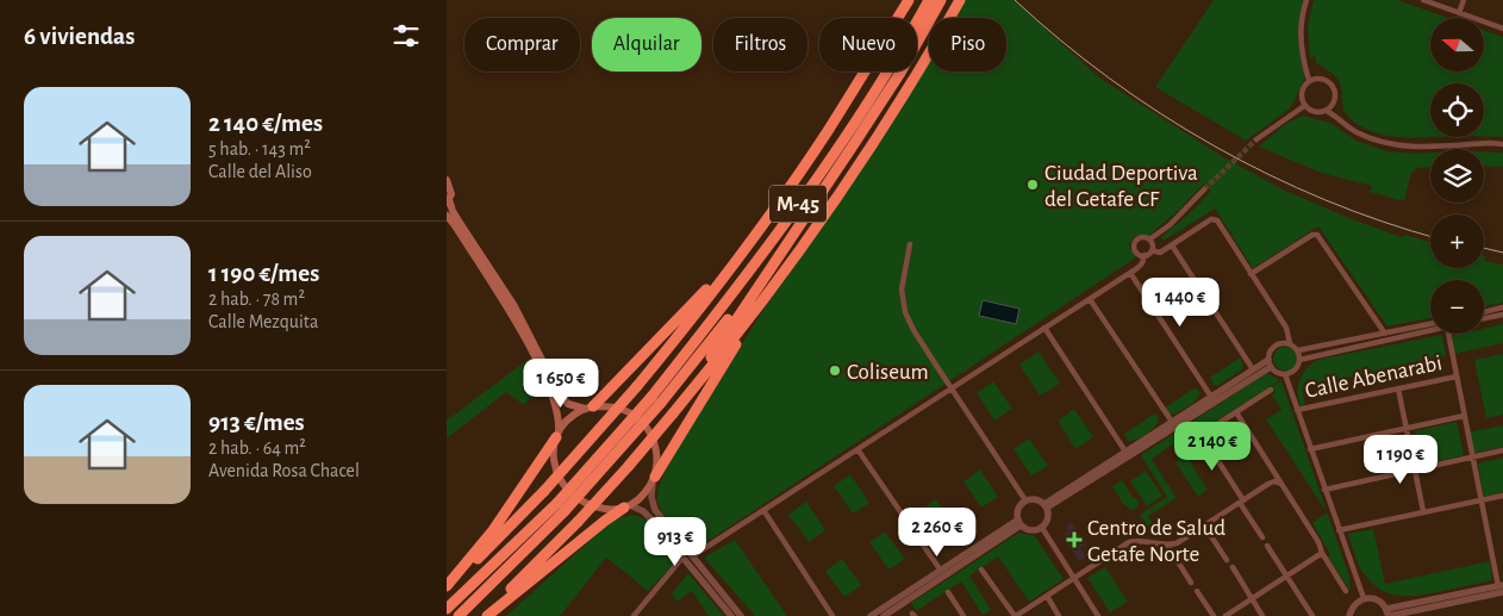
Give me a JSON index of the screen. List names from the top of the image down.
{
  "streets": {
    "highway": ["M-45"],
    "street": ["Calle Abenarabi"]
  },
  "places": {
    "other": ["Ciudad Deportiva del Getafe CF", "Coliseum"],
    "health": ["Centro de Salud Getafe Norte"]
  },
  "north": "left",
  "page": {
    "heading": "6 viviendas",
    "map_buttons": ["+", "−"],
    "chip": [
      "Comprar",
      "Alquilar",
      "Filtros",
      "Nuevo",
      "Piso"
    ],
    "list": [
      {
        "name": "2 140 €/mes",
        "note": "5 hab. · 143 m² · Calle del Aliso"
      },
      {
        "name": "1 190 €/mes",
        "note": "2 hab. · 78 m² · Calle Mezquita"
      },
      {
        "name": "913 €/mes",
        "note": "2 hab. · 64 m² · Avenida Rosa Chacel"
      }
    ],
    "price": [
      "1 440 €",
      "1 650 €",
      "2 140 €",
      "1 190 €",
      "2 260 €",
      "913 €"
    ]
  }
}
